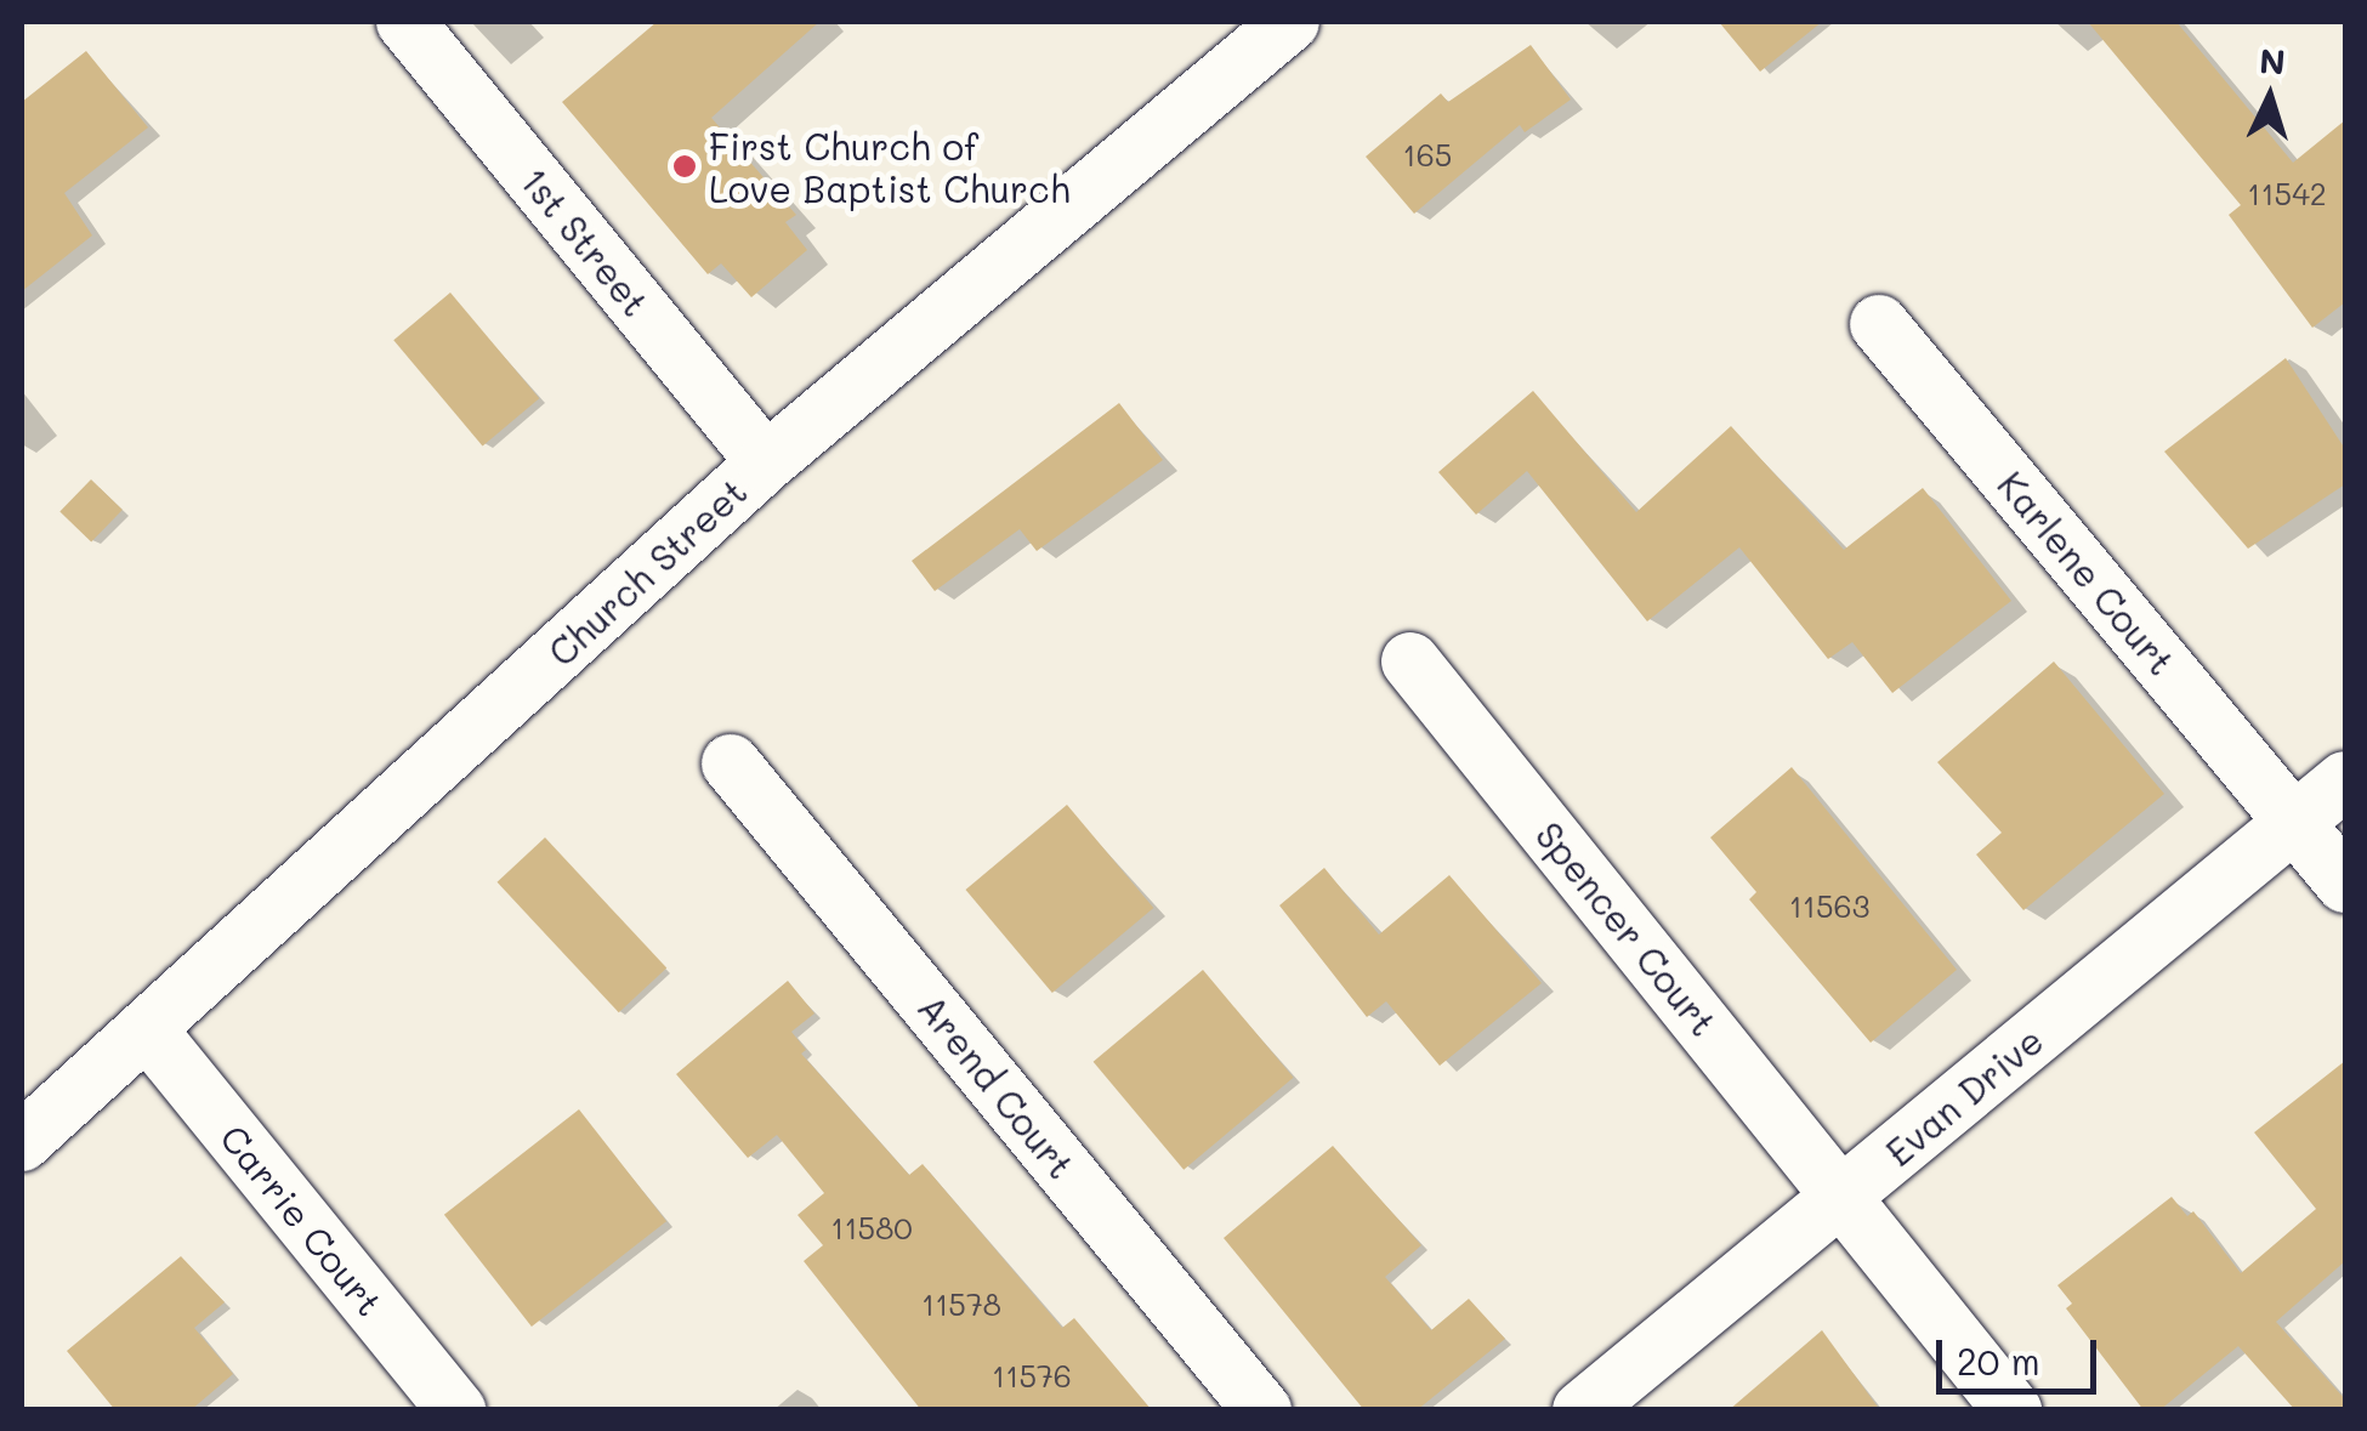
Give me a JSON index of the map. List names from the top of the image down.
{
  "streets": {
    "street": [
      "1st Street",
      "Church Street",
      "Karlene Court",
      "Spencer Court",
      "Arend Court",
      "Evan Drive",
      "Carrie Court"
    ]
  },
  "crossings": [
    ["1st Street", "Church Street"],
    ["Church Street", "Carrie Court"],
    ["Karlene Court", "Evan Drive"],
    ["Spencer Court", "Evan Drive"]
  ],
  "places": ["First Church of Love Baptist Church"],
  "house_numbers": [
    "165",
    "11542",
    "11563",
    "11580",
    "11578",
    "11576"
  ],
  "scale_bar": "20 m",
  "north": "top"
}
